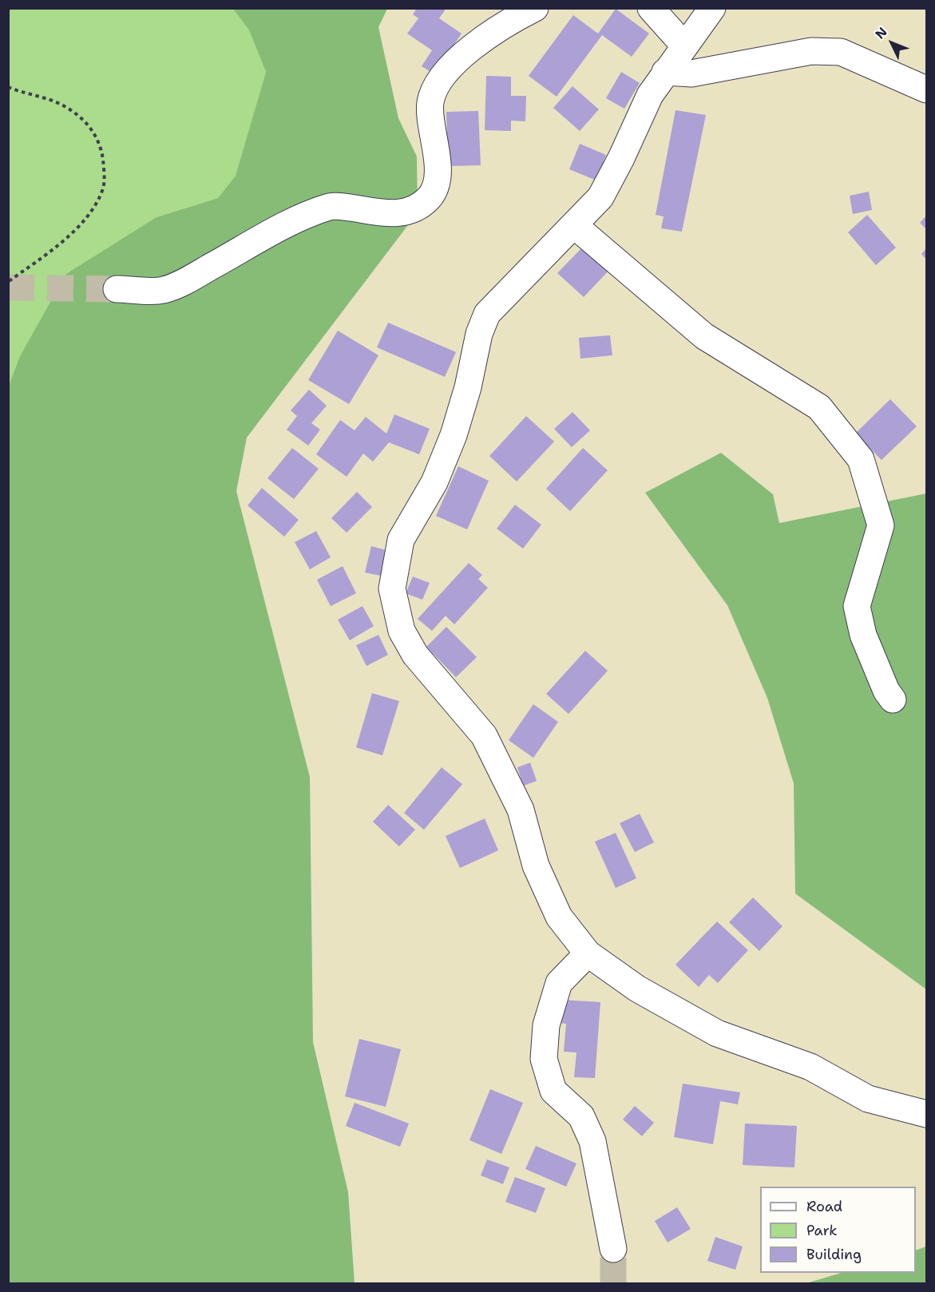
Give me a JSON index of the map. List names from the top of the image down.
{
  "legend": ["Road", "Park", "Building"],
  "north": "top left"
}
